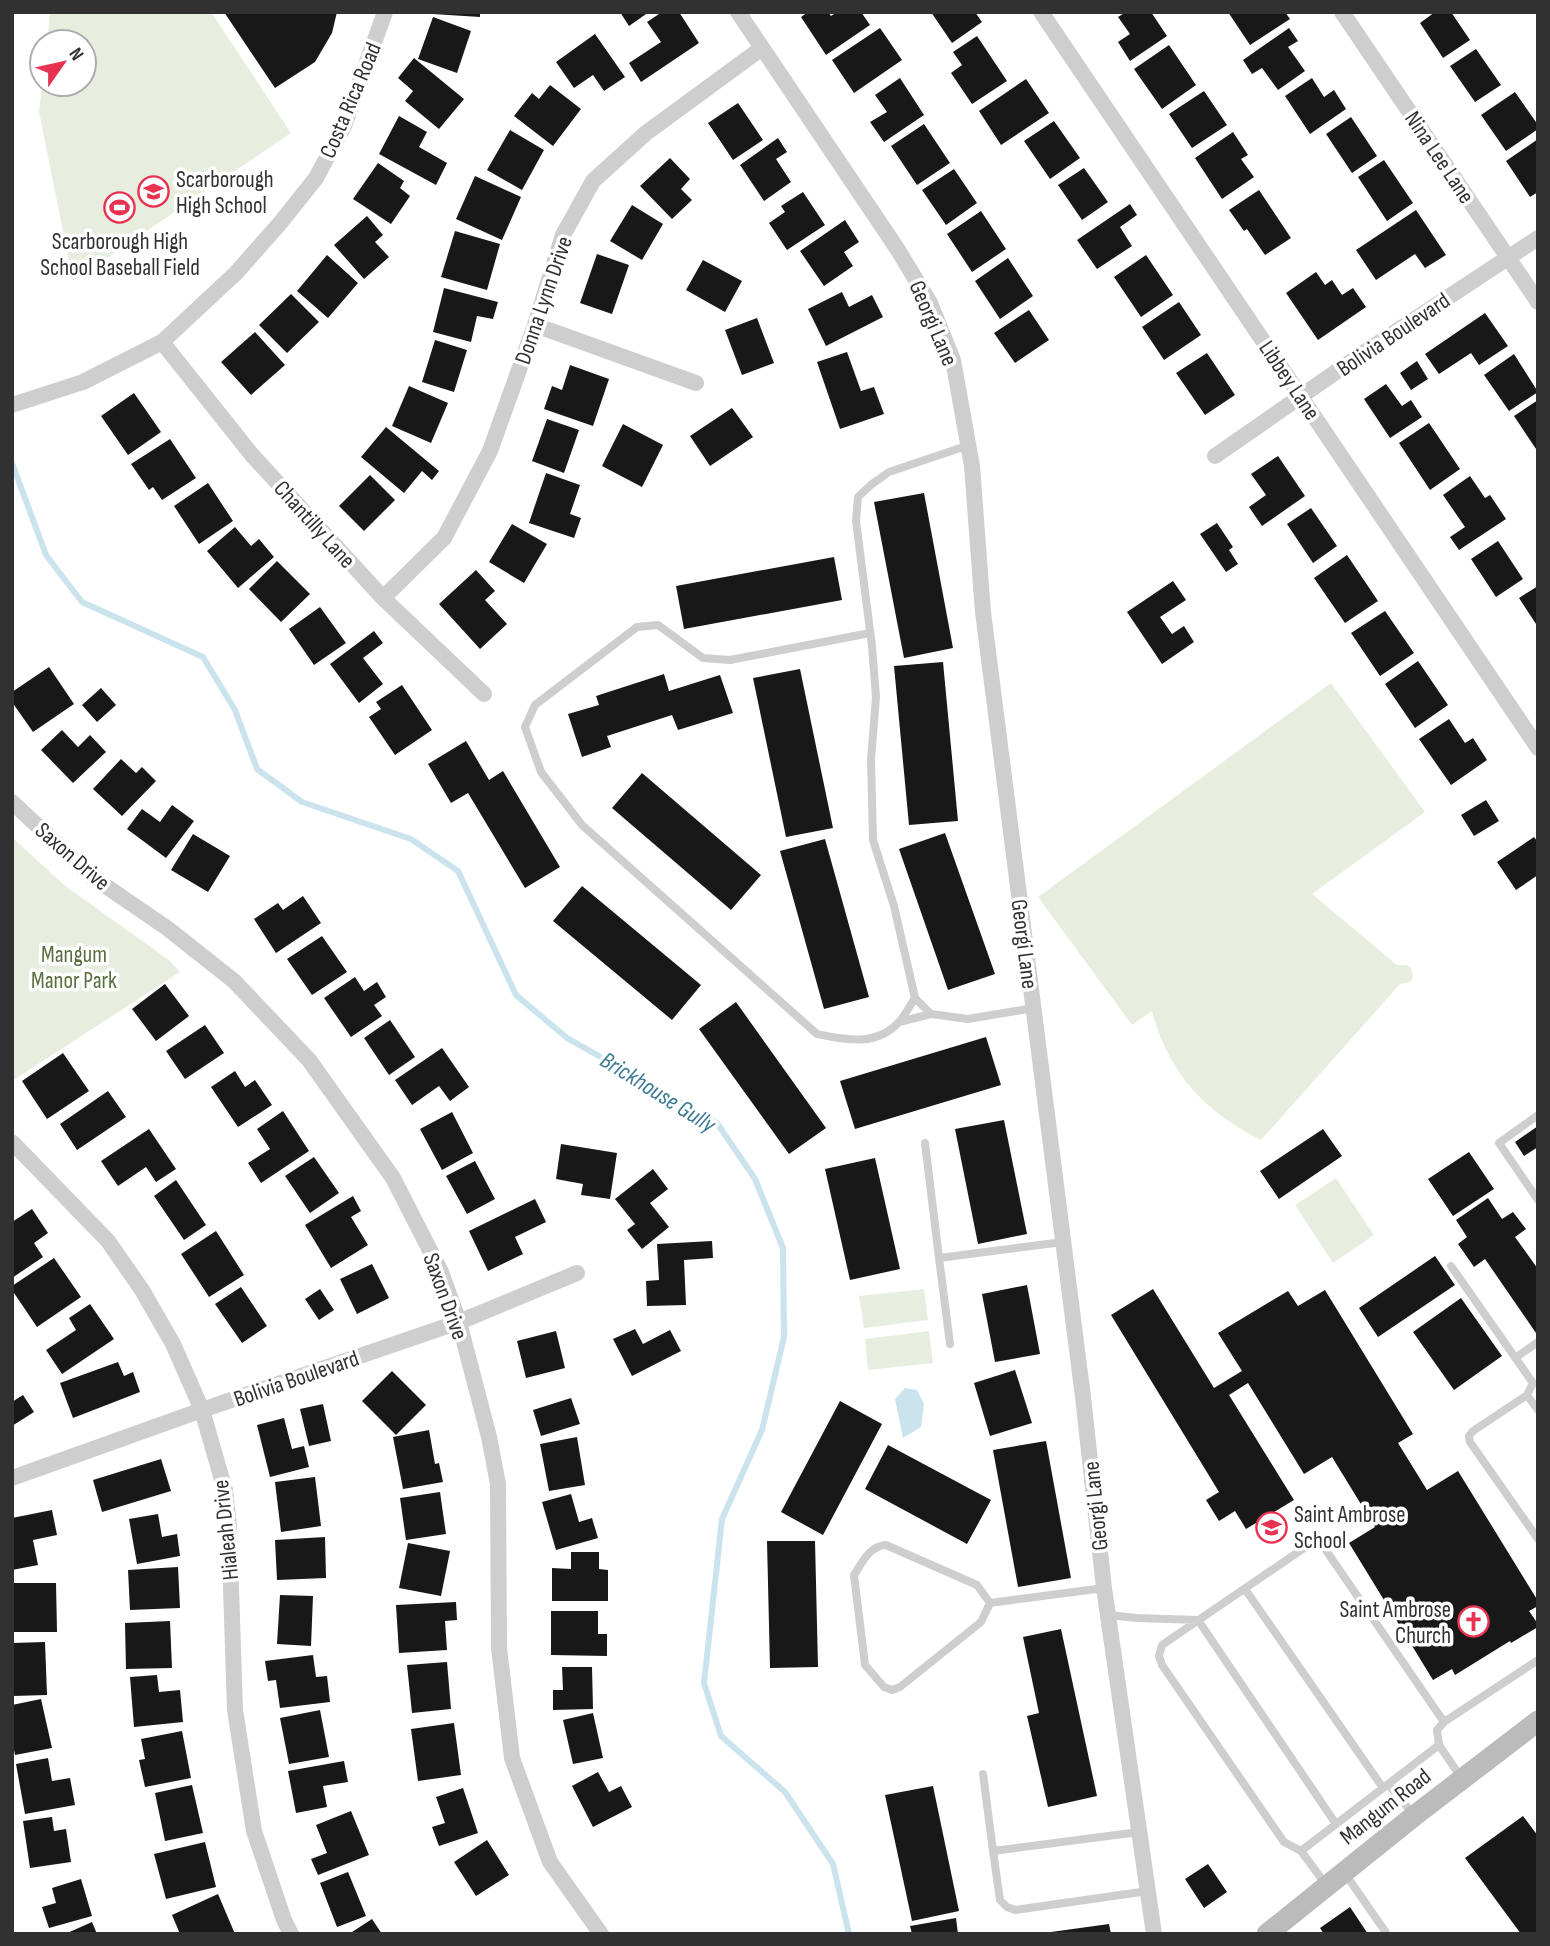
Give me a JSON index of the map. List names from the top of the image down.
{
  "streets": {
    "street": [
      "Costa Rica Road",
      "Nina Lee Lane",
      "Donna Lynn Drive",
      "Georgi Lane",
      "Bolivia Boulevard",
      "Libbey Lane",
      "Chantilly Lane",
      "Saxon Drive",
      "Hialeah Drive",
      "Mangum Road"
    ]
  },
  "crossings": [
    ["Costa Rica Road", "Chantilly Lane"],
    ["Nina Lee Lane", "Bolivia Boulevard"],
    ["Donna Lynn Drive", "Georgi Lane"],
    ["Donna Lynn Drive", "Chantilly Lane"],
    ["Bolivia Boulevard", "Libbey Lane"],
    ["Bolivia Boulevard", "Saxon Drive"],
    ["Bolivia Boulevard", "Hialeah Drive"]
  ],
  "water": ["Brickhouse Gully"],
  "parks": ["Mangum Manor Park"],
  "places": {
    "school or university": ["Scarborough High School", "Saint Ambrose School"],
    "sports": ["Scarborough High School Baseball Field"],
    "church": ["Saint Ambrose Church"]
  },
  "north": "top right"
}
